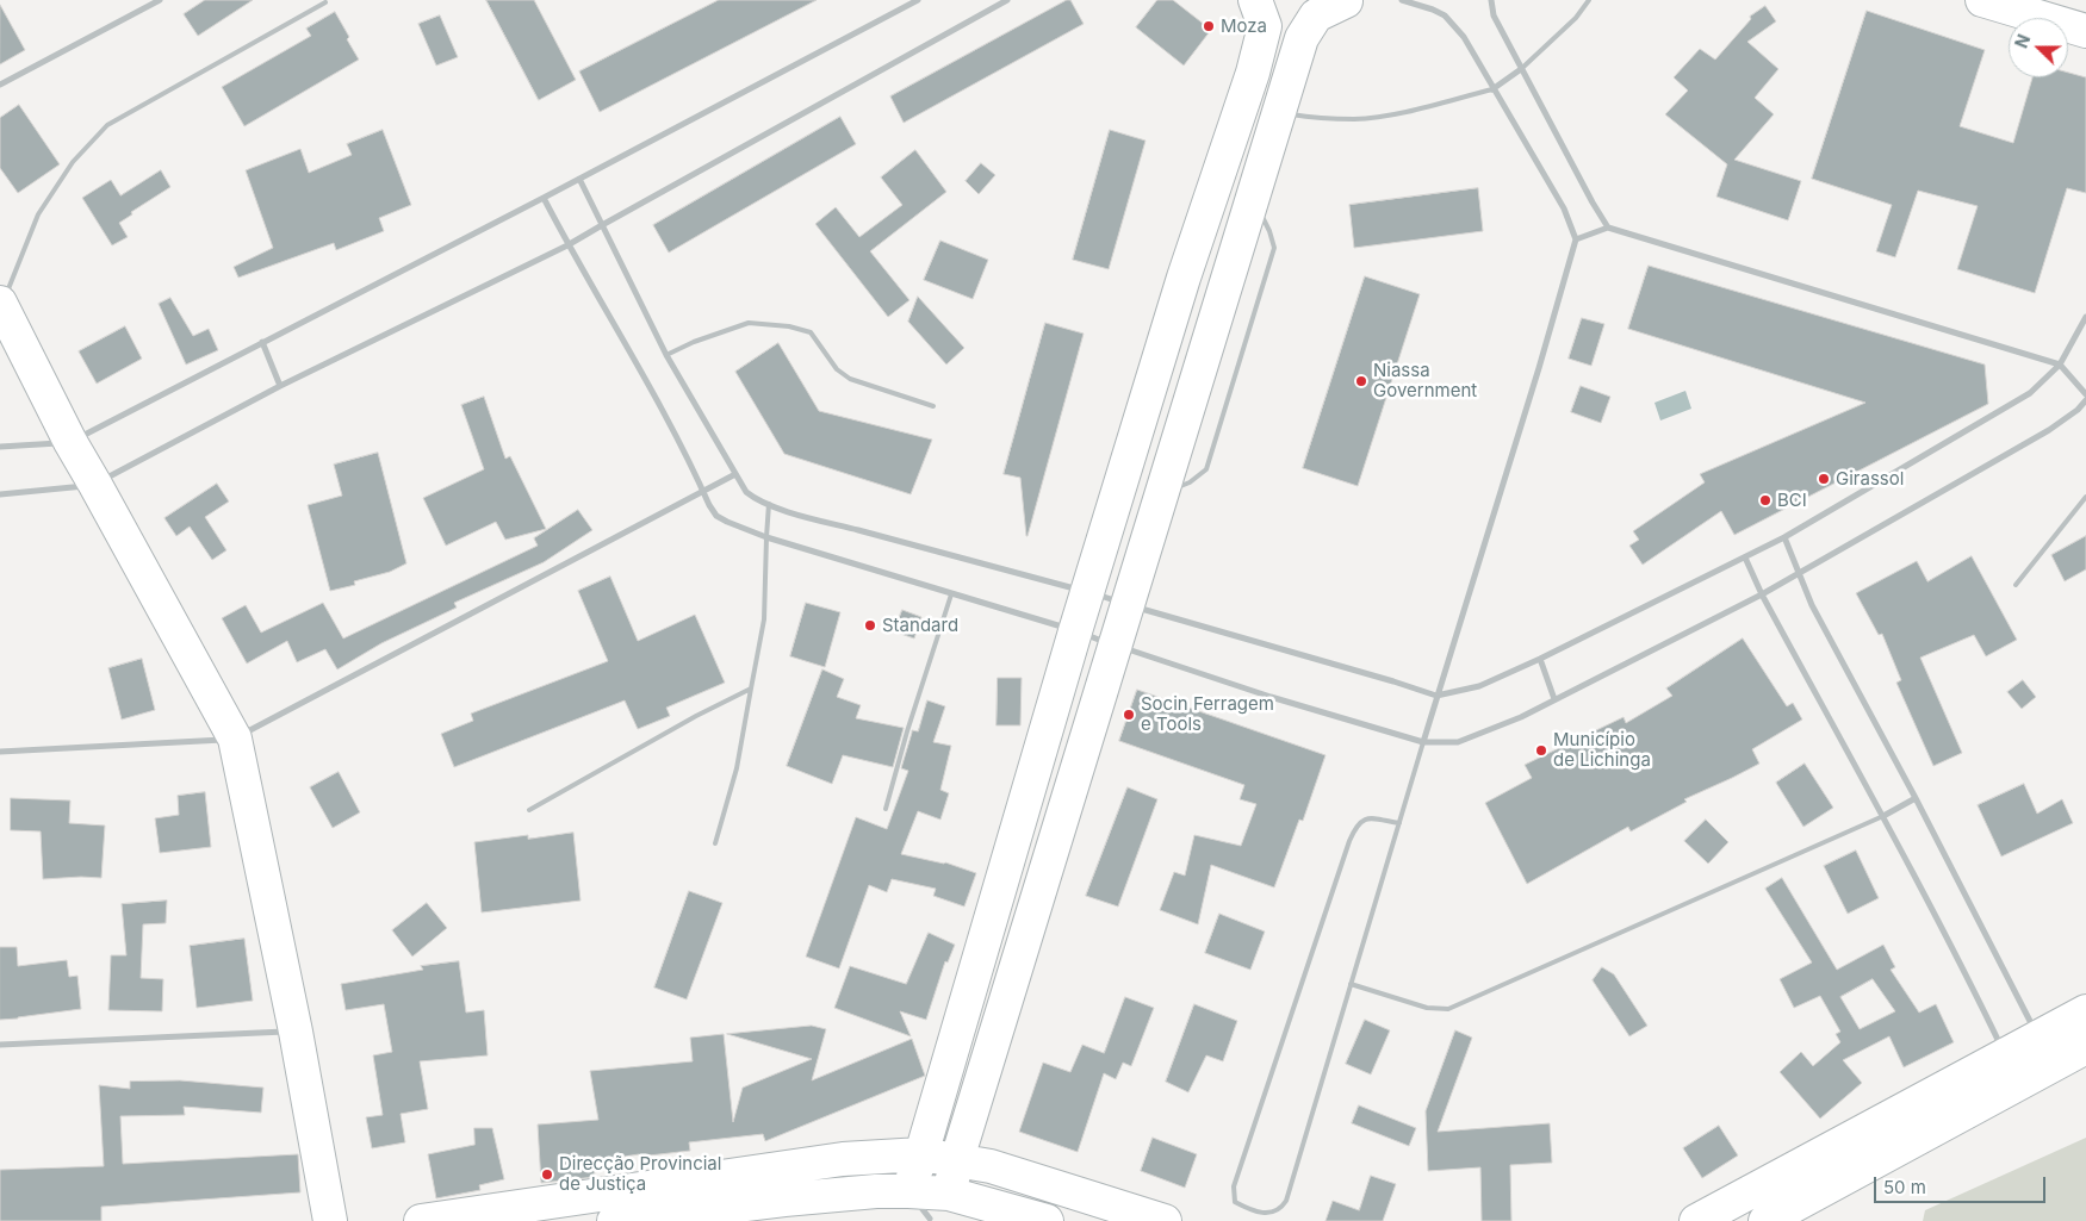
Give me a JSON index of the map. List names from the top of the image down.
{
  "places": [
    "Moza",
    "Niassa Government",
    "Girassol",
    "BCI",
    "Standard",
    "Socin Ferragem e Tools",
    "Município de Lichinga",
    "Direcção Provincial de Justiça"
  ],
  "scale_bar": "50 m",
  "north": "left"
}
